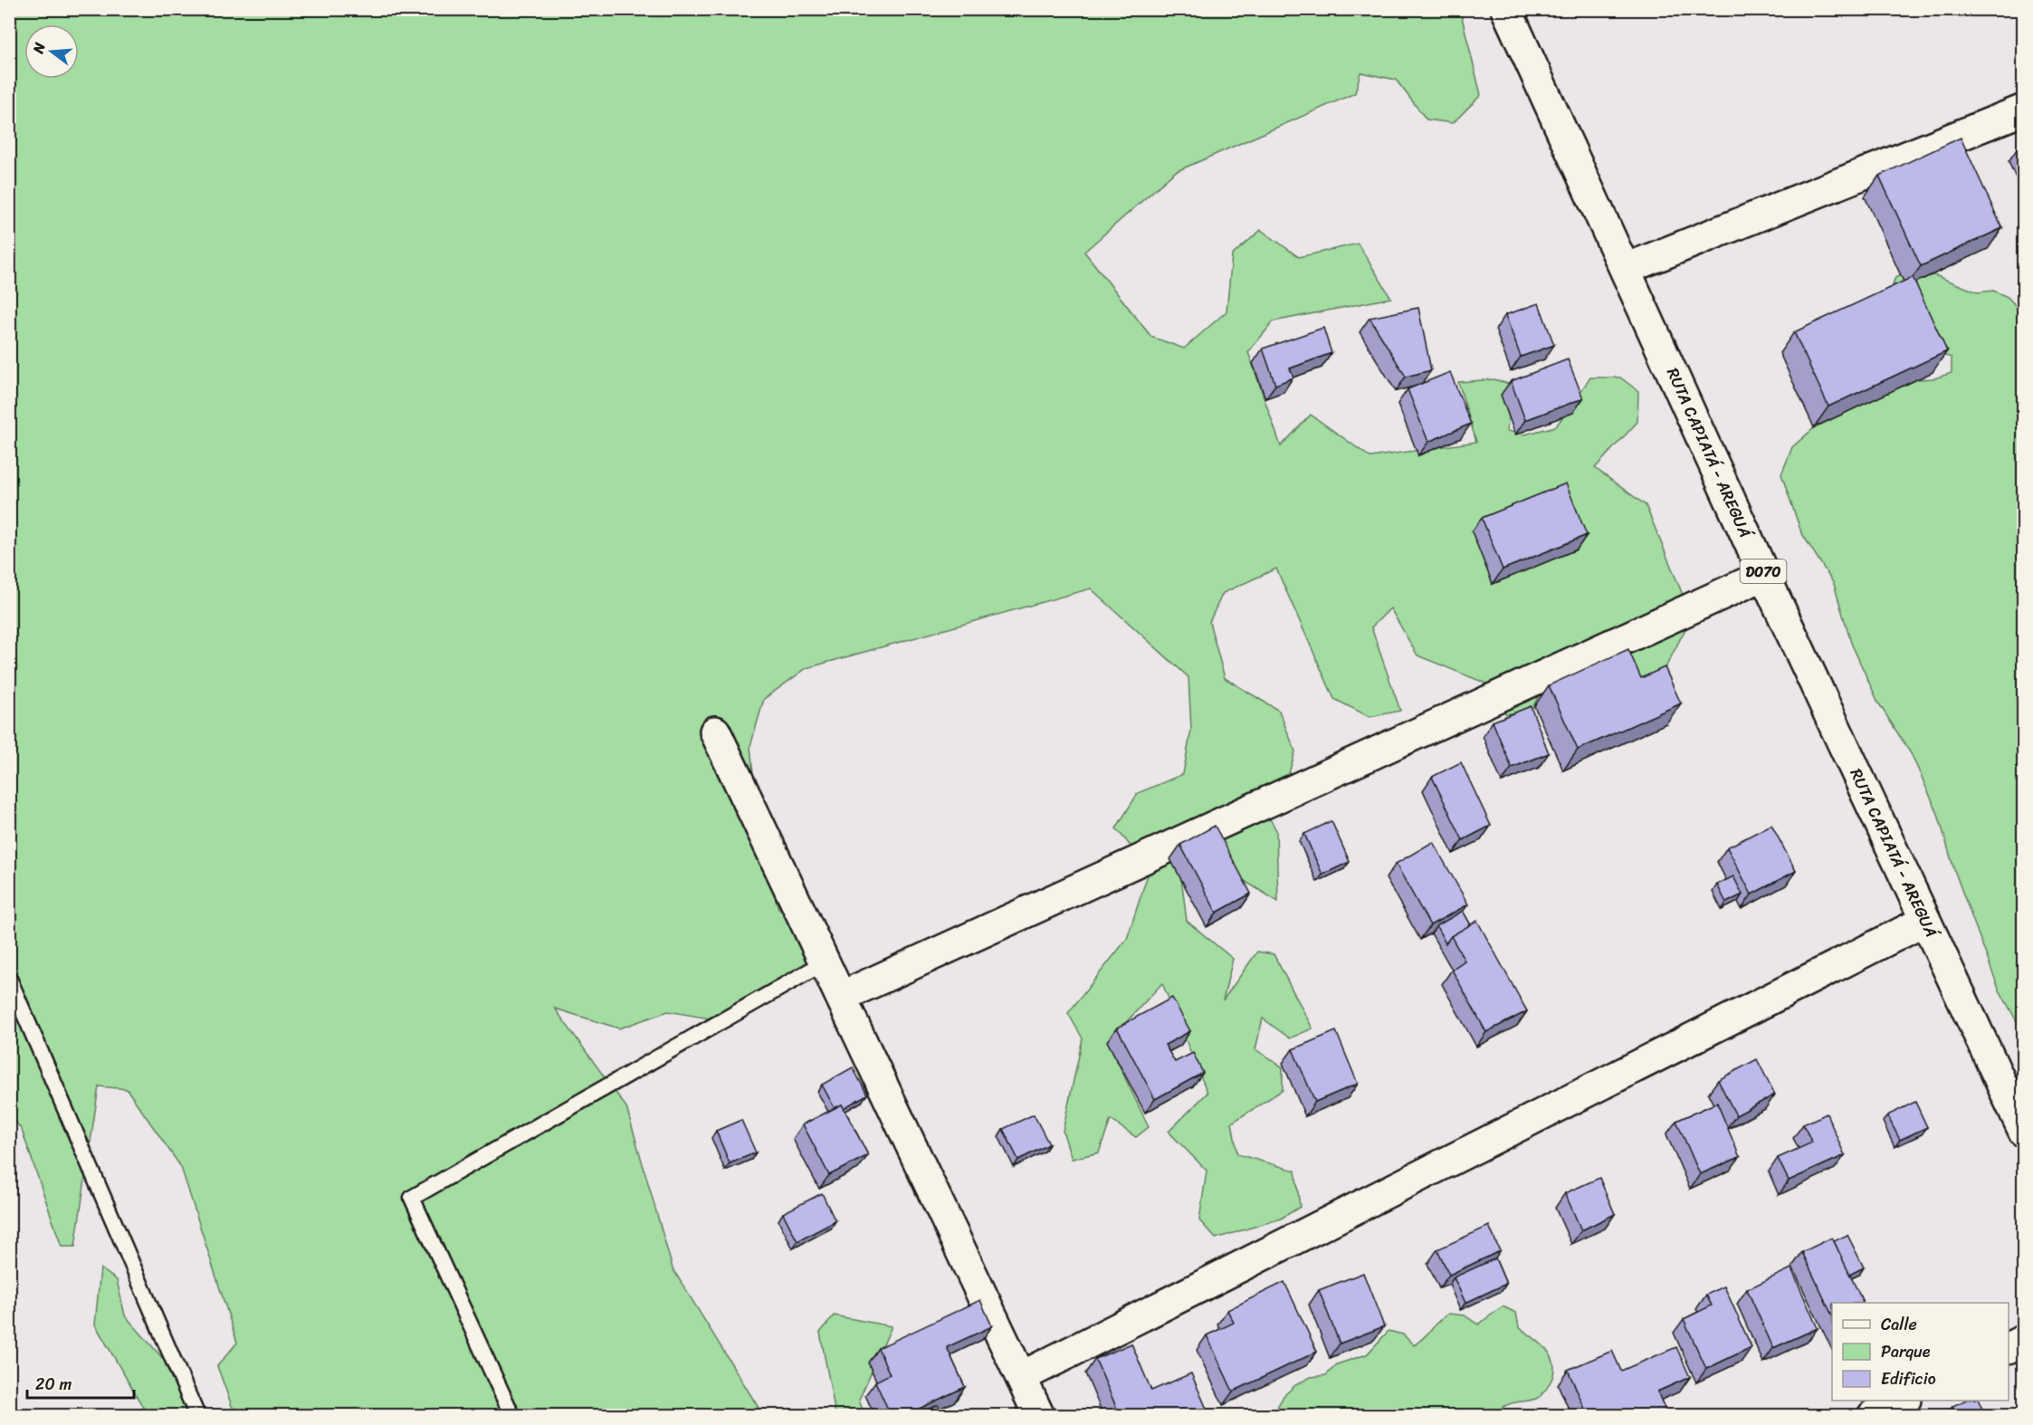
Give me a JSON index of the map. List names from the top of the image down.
{
  "streets": {
    "street": ["RUTA CAPIATÁ - AREGUÁ", "D070"]
  },
  "legend": ["Calle", "Parque", "Edificio"],
  "scale_bar": "20 m",
  "north": "left"
}
